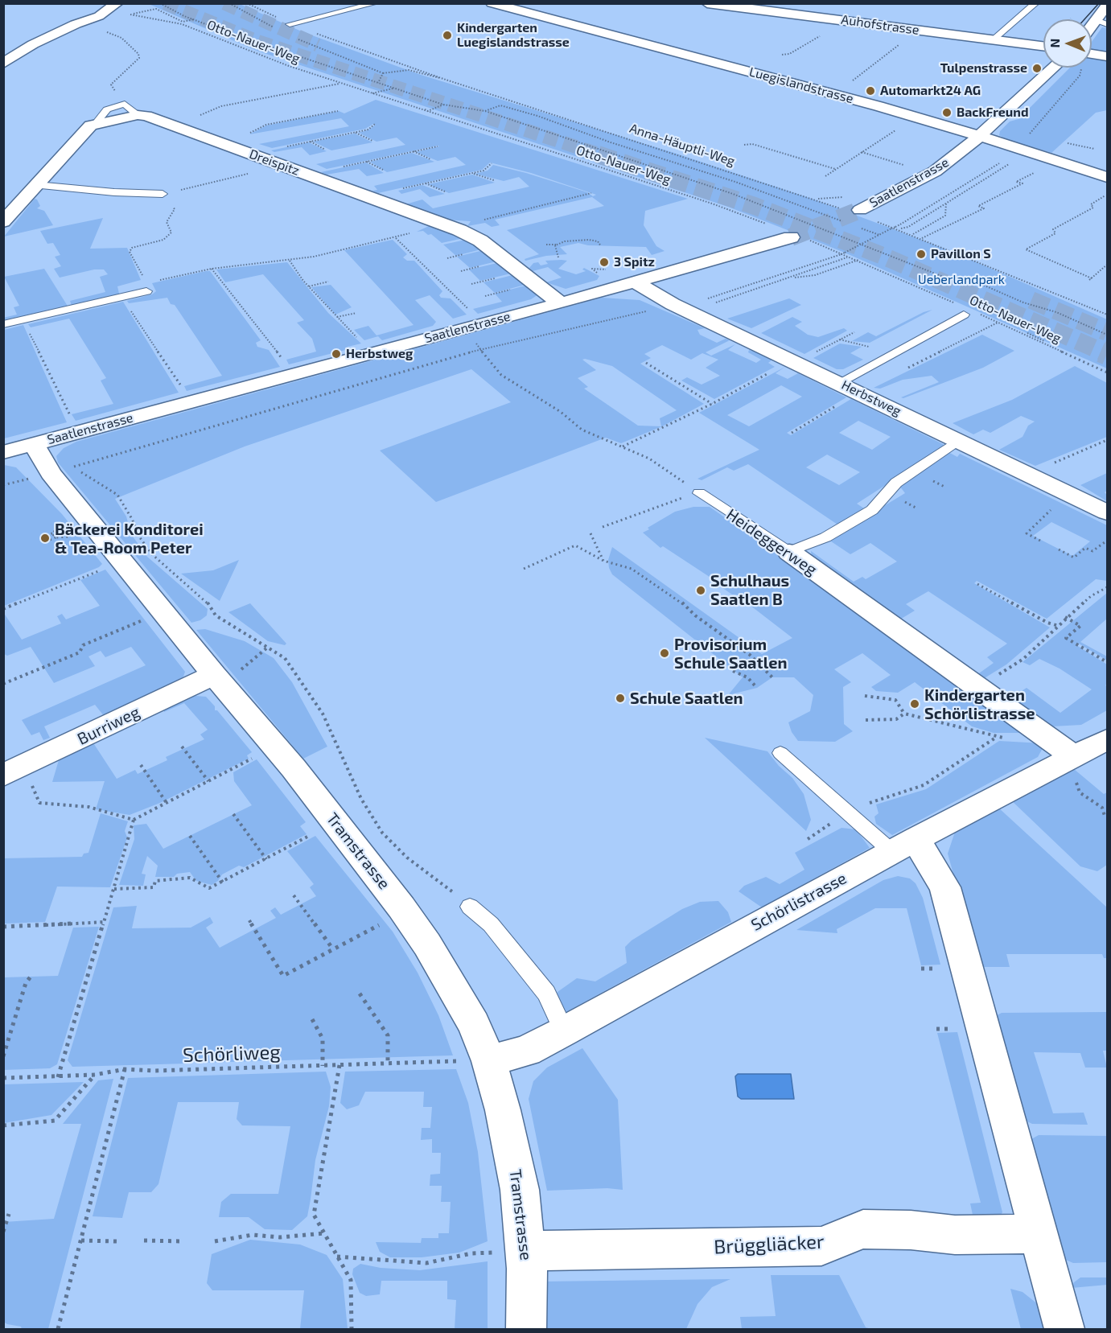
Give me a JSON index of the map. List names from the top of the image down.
{
  "streets": {
    "street": [
      "Auhofstrasse",
      "Luegislandstrasse",
      "Dreispitz",
      "Saatlenstrasse",
      "Herbstweg",
      "Heideggerweg",
      "Burriweg",
      "Tramstrasse",
      "Schörlistrasse",
      "Brüggliäcker"
    ],
    "path": ["Otto-Nauer-Weg", "Anna-Häuptli-Weg", "Schörliweg"]
  },
  "crossings": [
    ["Otto-Nauer-Weg", "Saatlenstrasse"],
    ["Luegislandstrasse", "Saatlenstrasse"],
    ["Anna-Häuptli-Weg", "Saatlenstrasse"],
    ["Dreispitz", "Saatlenstrasse"],
    ["Saatlenstrasse", "Herbstweg"],
    ["Saatlenstrasse", "Tramstrasse"],
    ["Heideggerweg", "Schörlistrasse"],
    ["Burriweg", "Tramstrasse"],
    ["Tramstrasse", "Schörlistrasse"],
    ["Tramstrasse", "Schörliweg"],
    ["Tramstrasse", "Brüggliäcker"],
    ["Schörlistrasse", "Schörliweg"]
  ],
  "parks": ["Ueberlandpark"],
  "places": [
    "Kindergarten Luegislandstrasse",
    "Tulpenstrasse",
    "Automarkt24 AG",
    "BackFreund",
    "Pavillon S",
    "3 Spitz",
    "Herbstweg",
    "Bäckerei Konditorei & Tea-Room Peter",
    "Schulhaus Saatlen B",
    "Provisorium Schule Saatlen",
    "Schule Saatlen",
    "Kindergarten Schörlistrasse"
  ],
  "north": "left"
}
